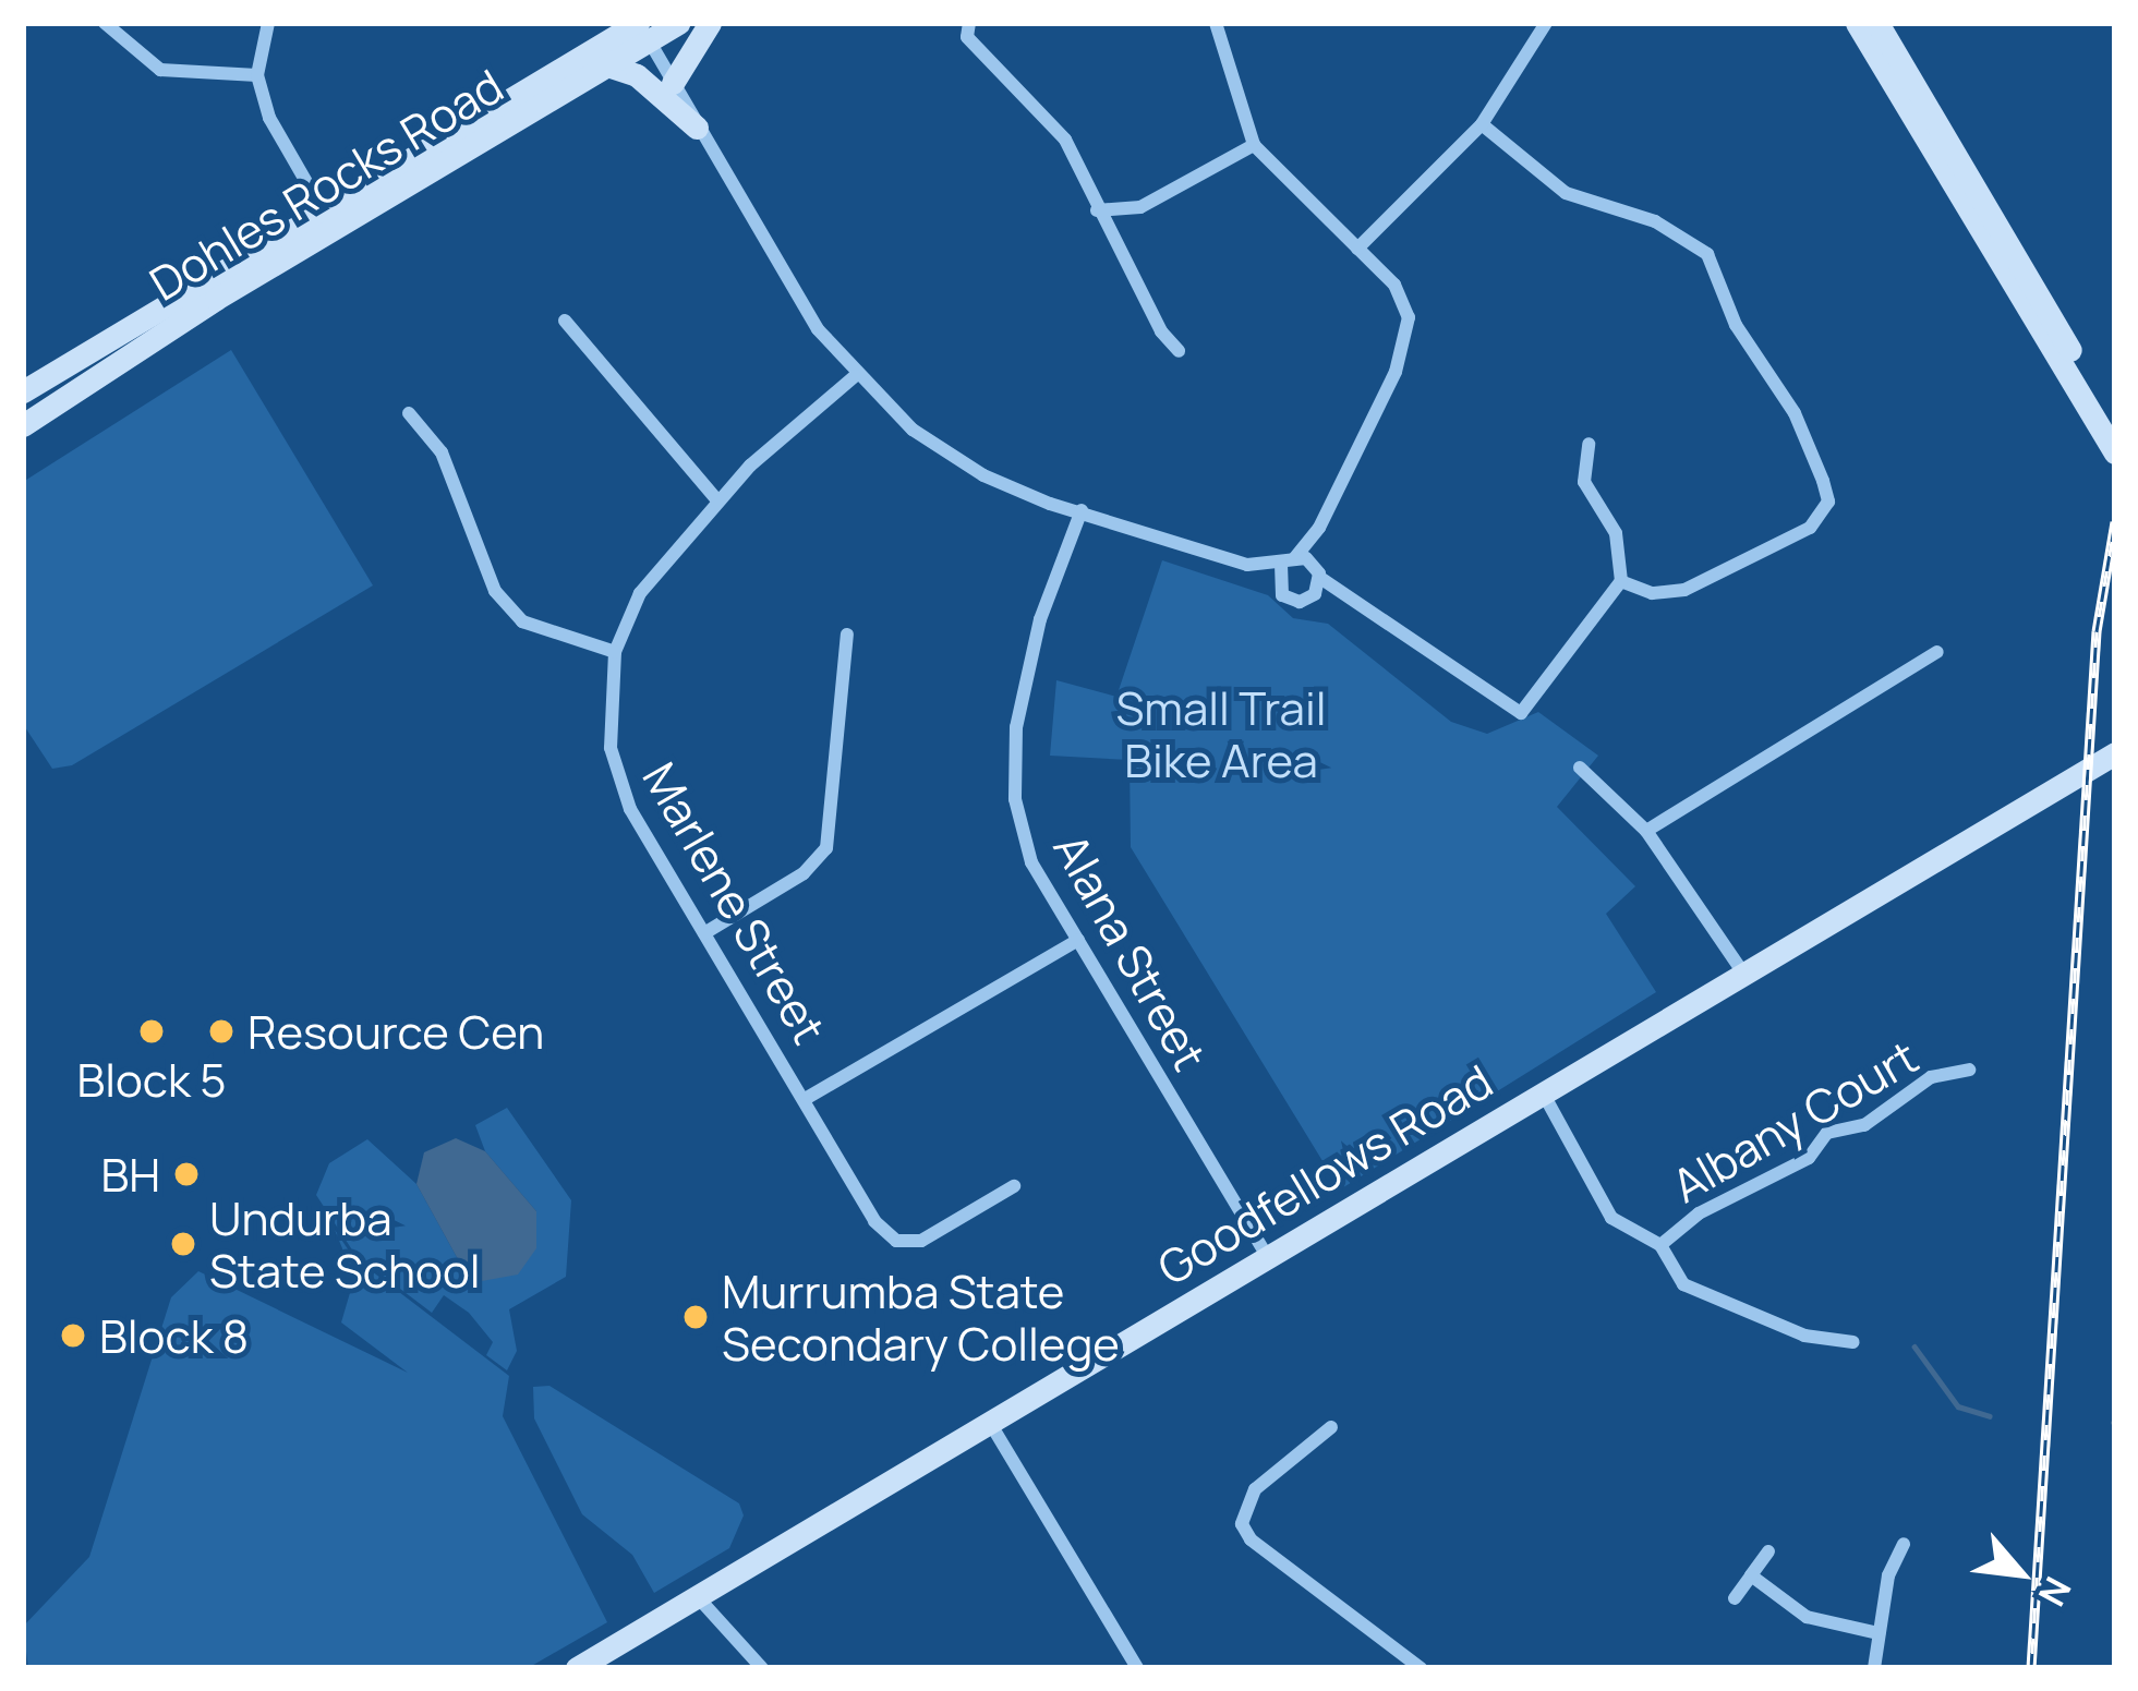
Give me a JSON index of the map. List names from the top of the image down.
{
  "streets": {
    "street": [
      "Dohles Rocks Road",
      "Marlene Street",
      "Alana Street",
      "Albany Court",
      "Goodfellows Road"
    ]
  },
  "crossings": [
    ["Alana Street", "Goodfellows Road"]
  ],
  "parks": ["Small Trail Bike Area"],
  "places": [
    "Block 5",
    "Resource Cen",
    "BH",
    "Undurba State School",
    "Murrumba State Secondary College",
    "Block 8"
  ],
  "north": "bottom right"
}
